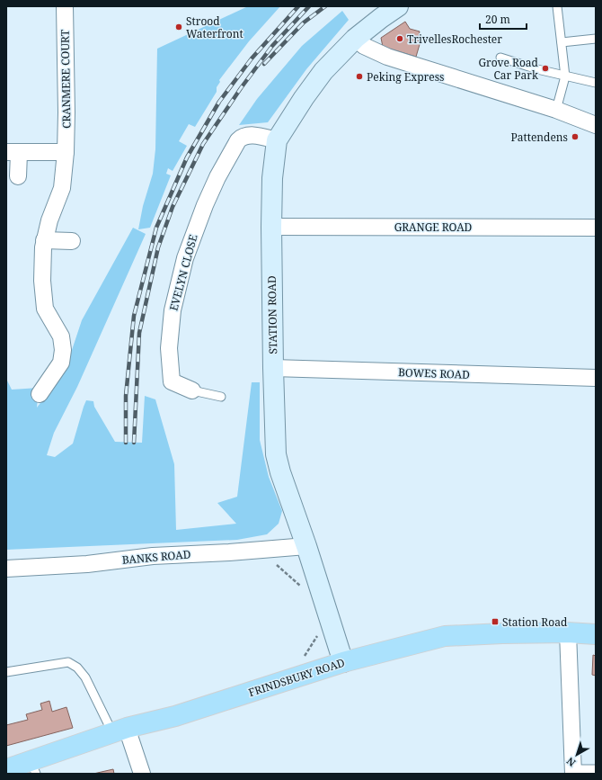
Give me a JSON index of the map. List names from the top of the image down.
{
  "streets": {
    "main road": ["STATION ROAD", "FRINDSBURY ROAD"],
    "street": [
      "CRANMERE COURT",
      "GRANGE ROAD",
      "EVELYN CLOSE",
      "BOWES ROAD",
      "BANKS ROAD"
    ]
  },
  "crossings": [
    ["GRANGE ROAD", "STATION ROAD"],
    ["EVELYN CLOSE", "STATION ROAD"],
    ["STATION ROAD", "BOWES ROAD"],
    ["STATION ROAD", "BANKS ROAD"],
    ["STATION ROAD", "FRINDSBURY ROAD"]
  ],
  "places": {
    "other": [
      "Strood Waterfront",
      "TrivellesRochester",
      "Grove Road Car Park",
      "Peking Express",
      "Pattendens"
    ],
    "transit": ["Station Road"]
  },
  "scale_bar": "20 m",
  "north": "bottom left"
}
